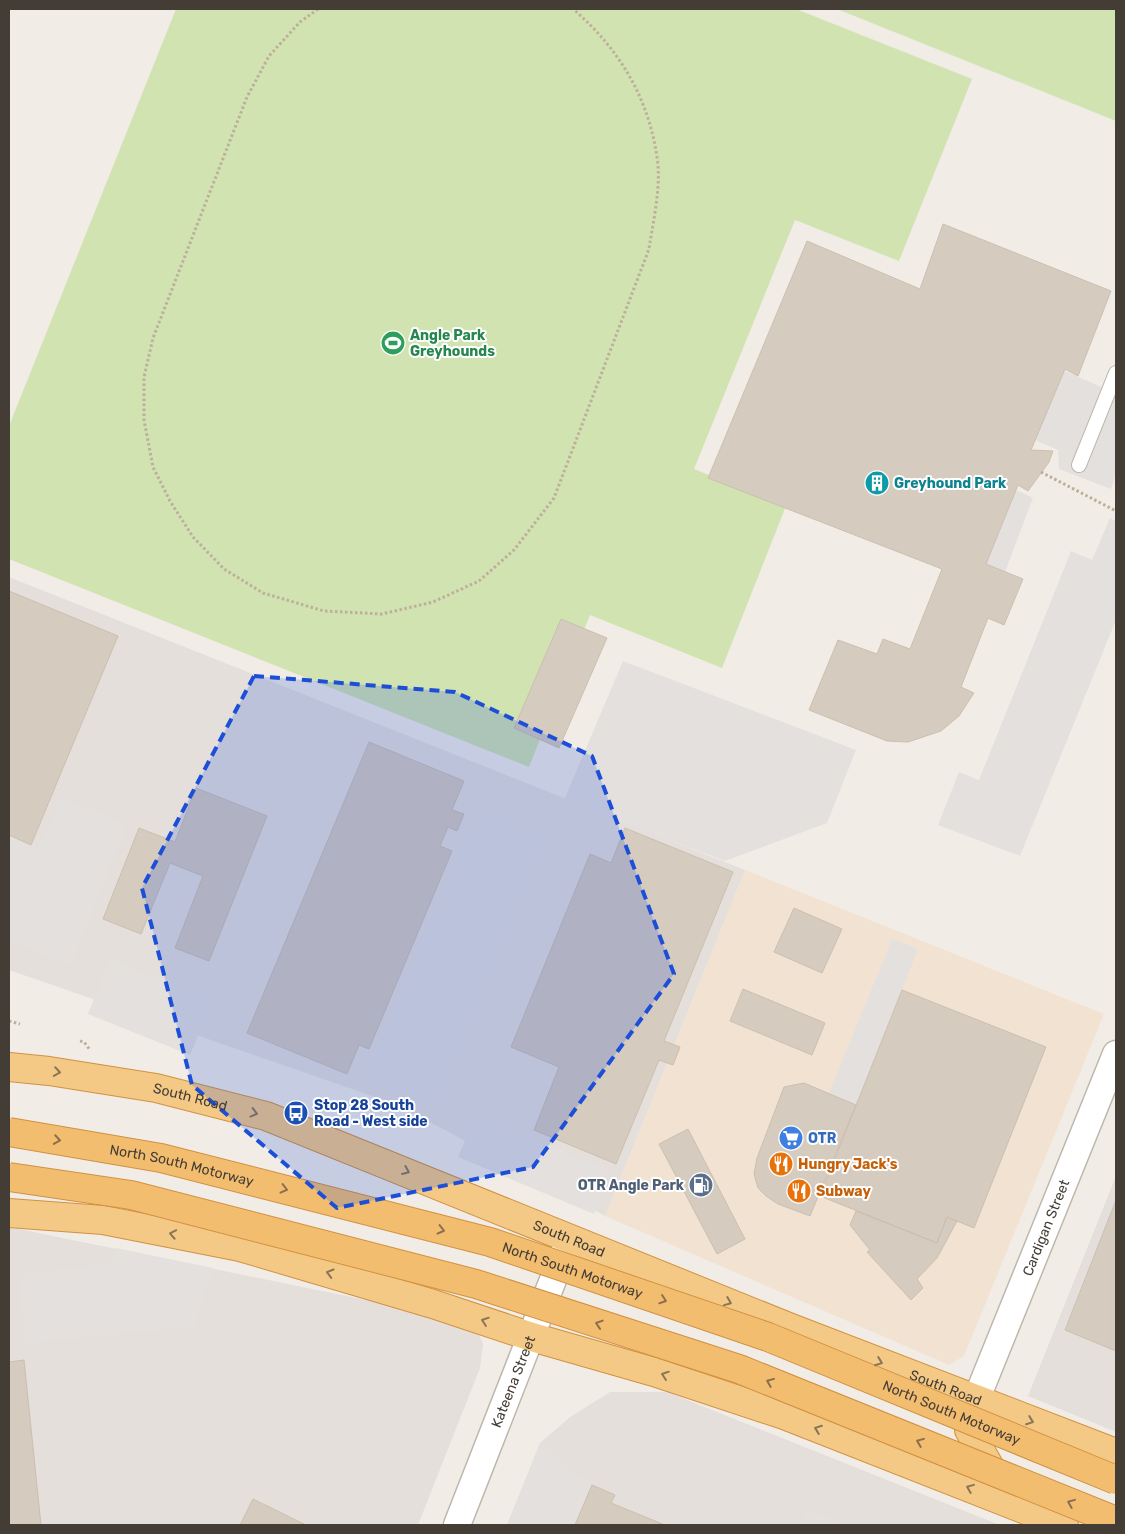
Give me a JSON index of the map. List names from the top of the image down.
{
  "streets": {
    "highway": ["South Road", "North South Motorway"],
    "street": ["Cardigan Street", "Kateena Street"]
  },
  "crossings": [
    ["South Road", "Cardigan Street"],
    ["South Road", "Kateena Street"]
  ],
  "places": {
    "sports": ["Angle Park Greyhounds"],
    "building": ["Greyhound Park"],
    "bus stop": ["Stop 28 South Road - West side"],
    "supermarket": ["OTR"],
    "restaurant": ["Hungry Jack's", "Subway"],
    "fuel station": ["OTR Angle Park"]
  }
}
